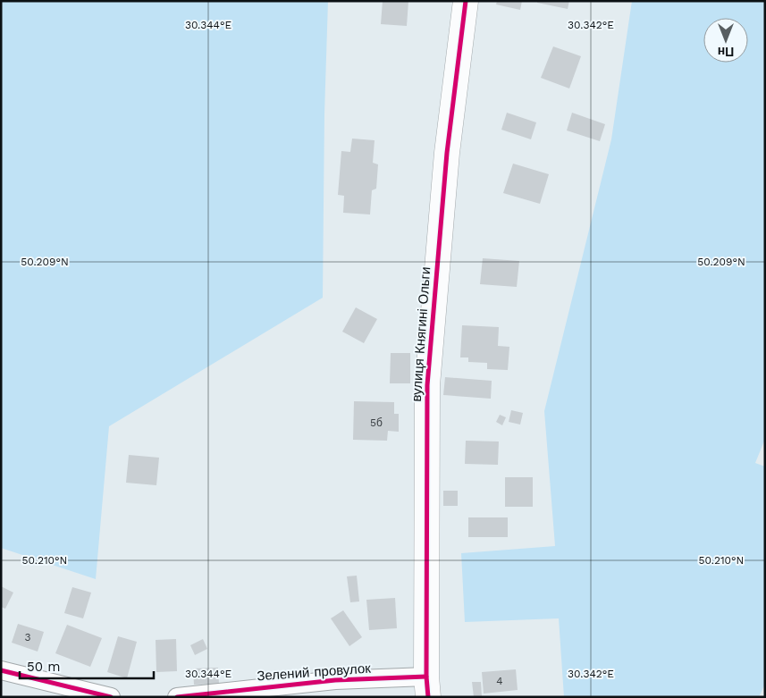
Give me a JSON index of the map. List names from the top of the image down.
{
  "streets": {
    "street": ["вулиця Княгині Ольги", "Зелений провулок"]
  },
  "crossings": [
    ["вулиця Княгині Ольги", "Зелений провулок"]
  ],
  "house_numbers": ["5б", "3", "4"],
  "scale_bar": "50 m",
  "north": "bottom",
  "coordinates": [
    "30.344°E",
    "30.342°E",
    "50.209°N",
    "50.210°N"
  ]
}
